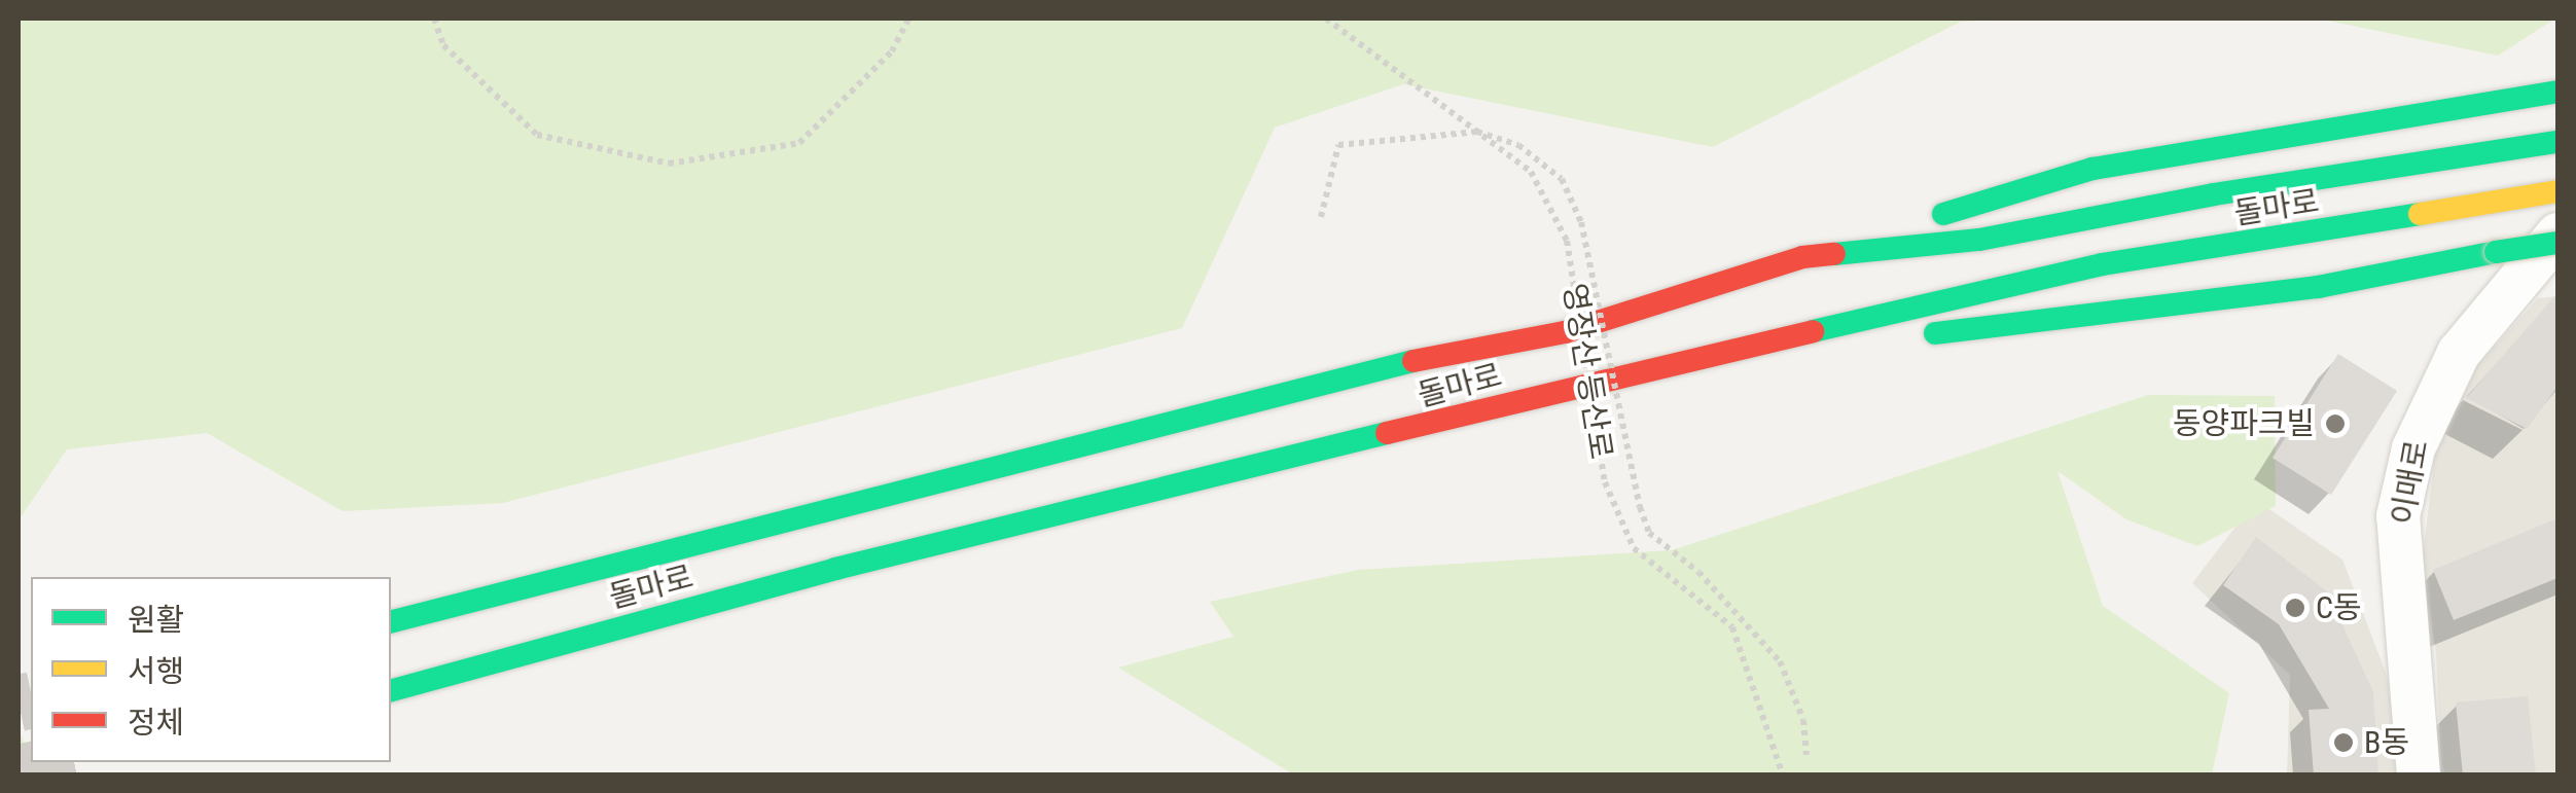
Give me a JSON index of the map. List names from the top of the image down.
{
  "streets": {
    "main road": ["돌마로"],
    "street": ["이매로"],
    "path": ["영장산 등산로"]
  },
  "places": ["동양파크빌", "C동", "B동"],
  "legend": ["원활", "서행", "정체"]
}
